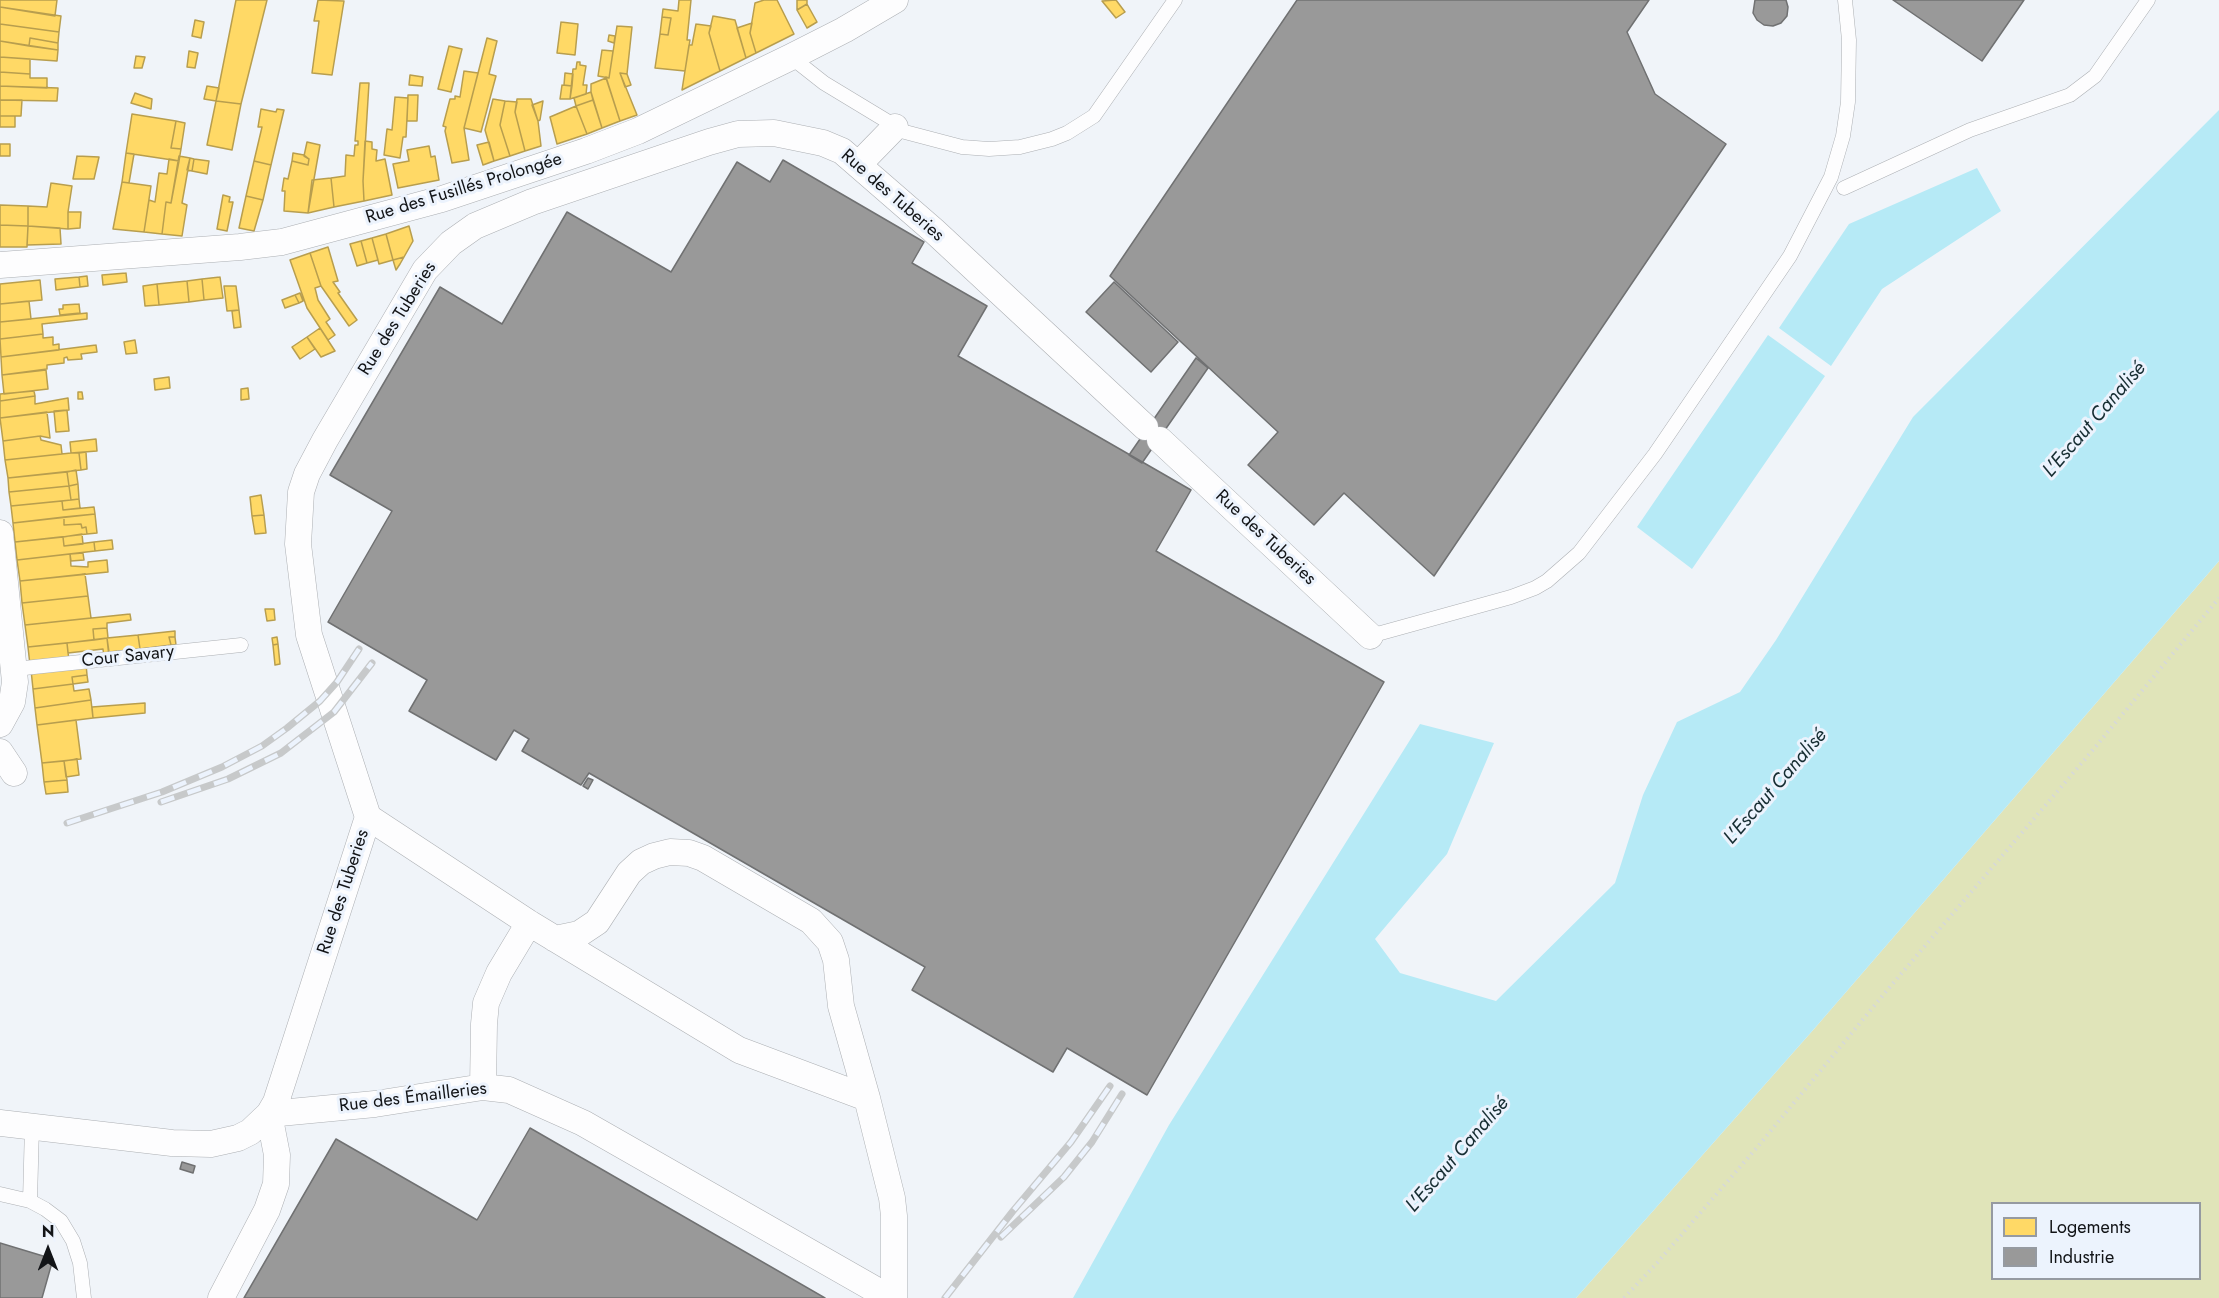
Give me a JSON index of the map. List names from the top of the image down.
{
  "streets": {
    "street": ["Rue des Fusillés Prolongée", "Rue des Tuberies", "Rue des Émailleries"],
    "lane": ["Cour Savary"]
  },
  "crossings": [
    ["Rue des Tuberies", "Rue des Émailleries"]
  ],
  "water": ["L'Escaut Canalisé"],
  "legend": ["Logements", "Industrie"],
  "north": "top"
}
